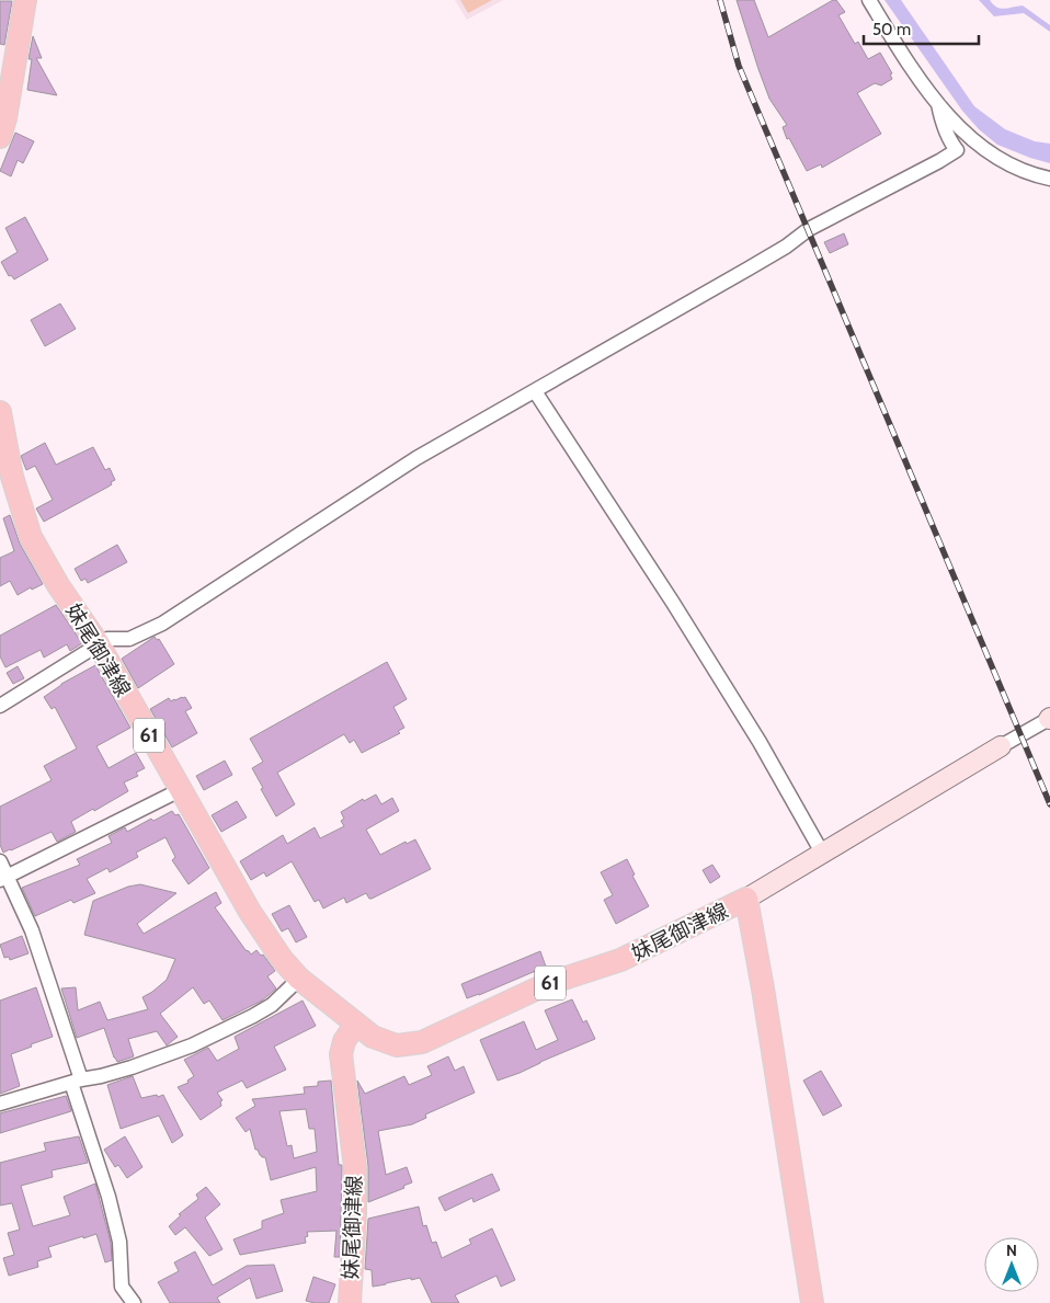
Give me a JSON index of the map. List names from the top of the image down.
{
  "streets": {
    "main road": ["妹尾御津線", "61"]
  },
  "scale_bar": "50 m",
  "north": "top"
}
